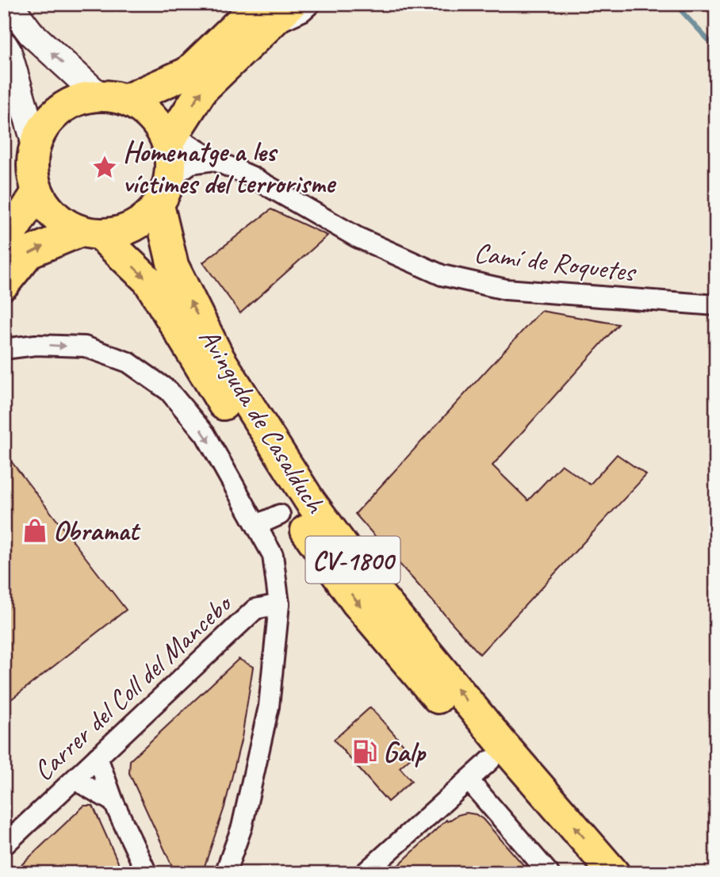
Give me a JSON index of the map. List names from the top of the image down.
{
  "streets": {
    "main road": ["Avinguda de Casalduch", "CV-1800"],
    "street": ["Camí de Roquetes", "Carrer del Coll del Mancebo"]
  },
  "crossings": [
    ["Camí de Roquetes", "Avinguda de Casalduch"]
  ],
  "places": {
    "place": ["Homenatge a les víctimes del terrorisme"],
    "shop": ["Obramat"],
    "fuel station": ["Galp"]
  }
}
